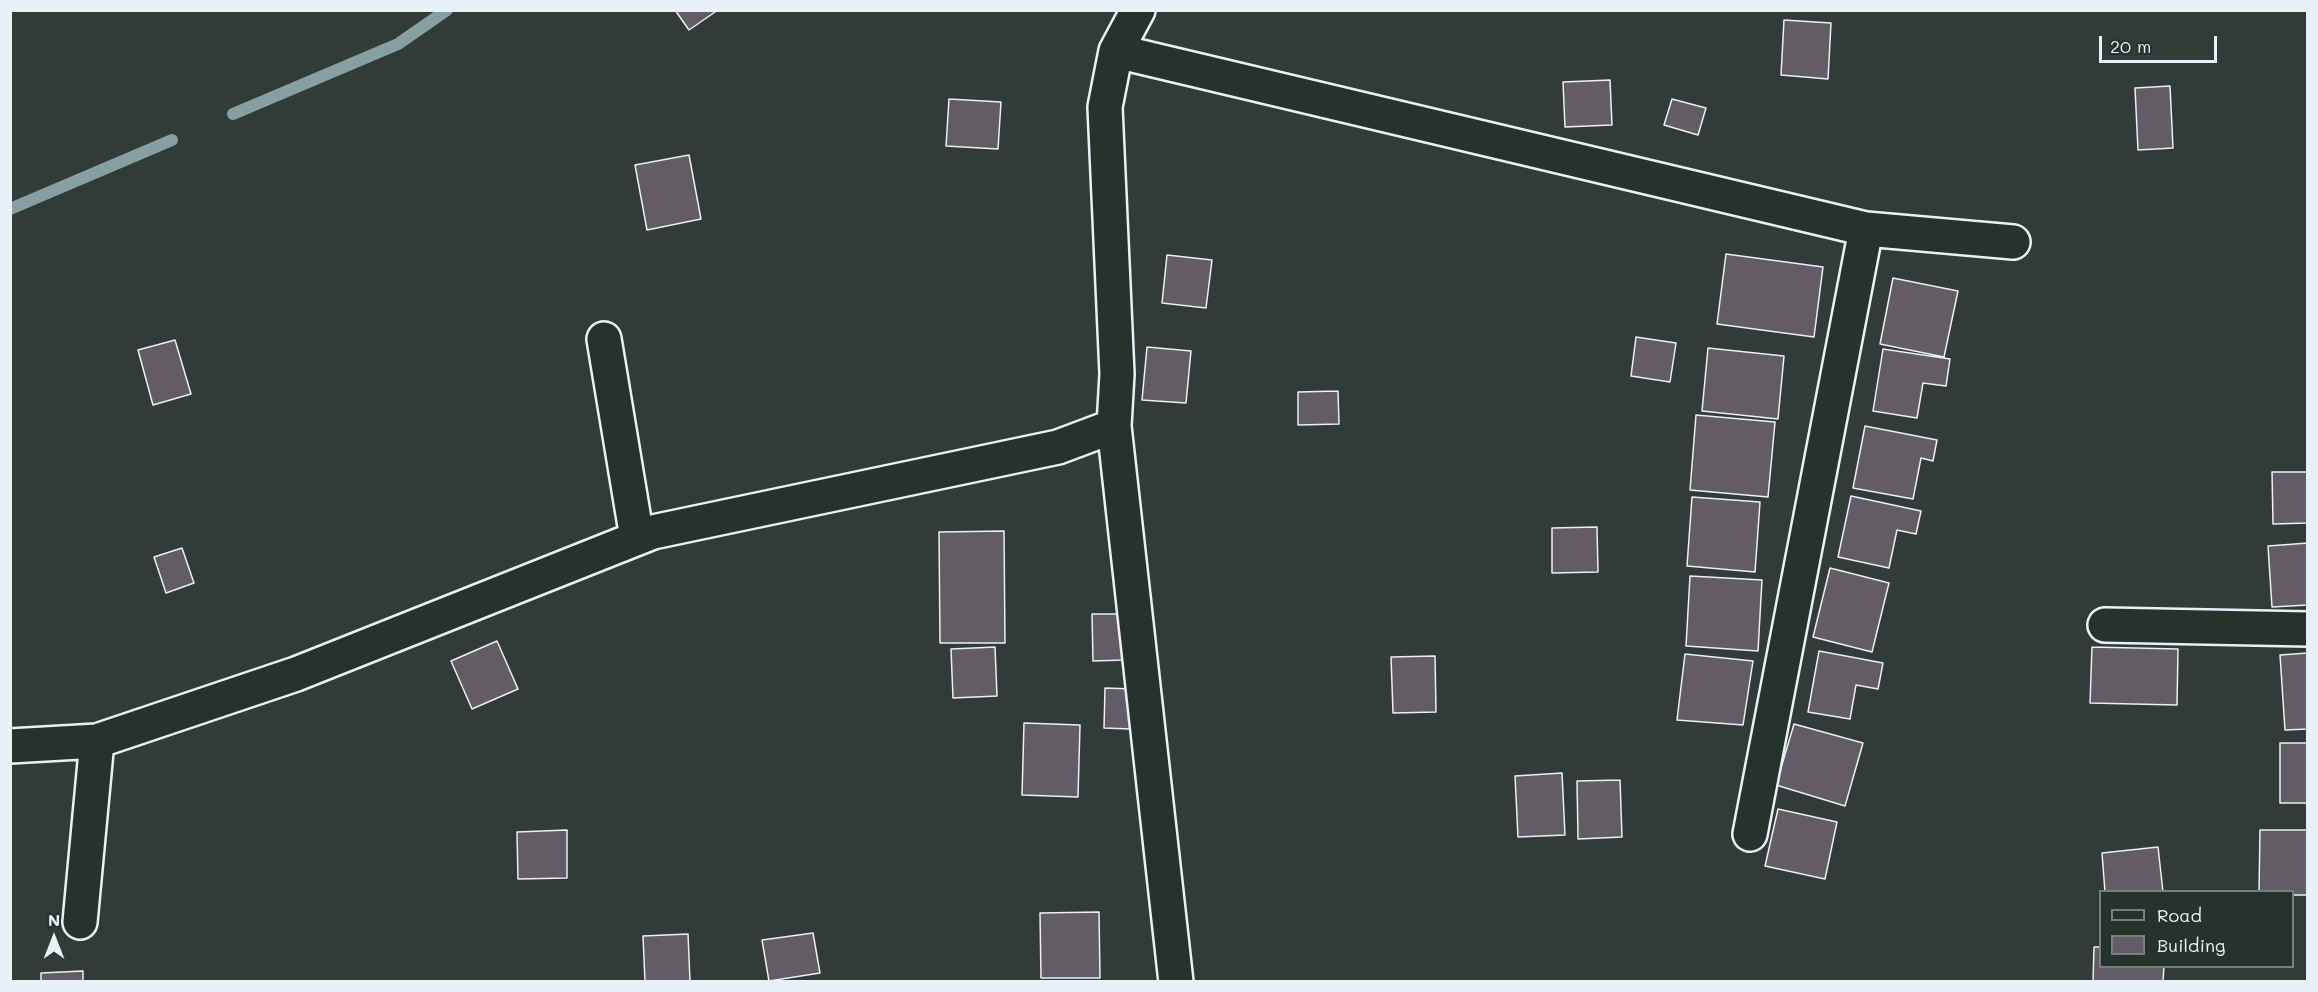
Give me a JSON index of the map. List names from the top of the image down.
{
  "legend": ["Road", "Building"],
  "scale_bar": "20 m",
  "north": "top"
}
